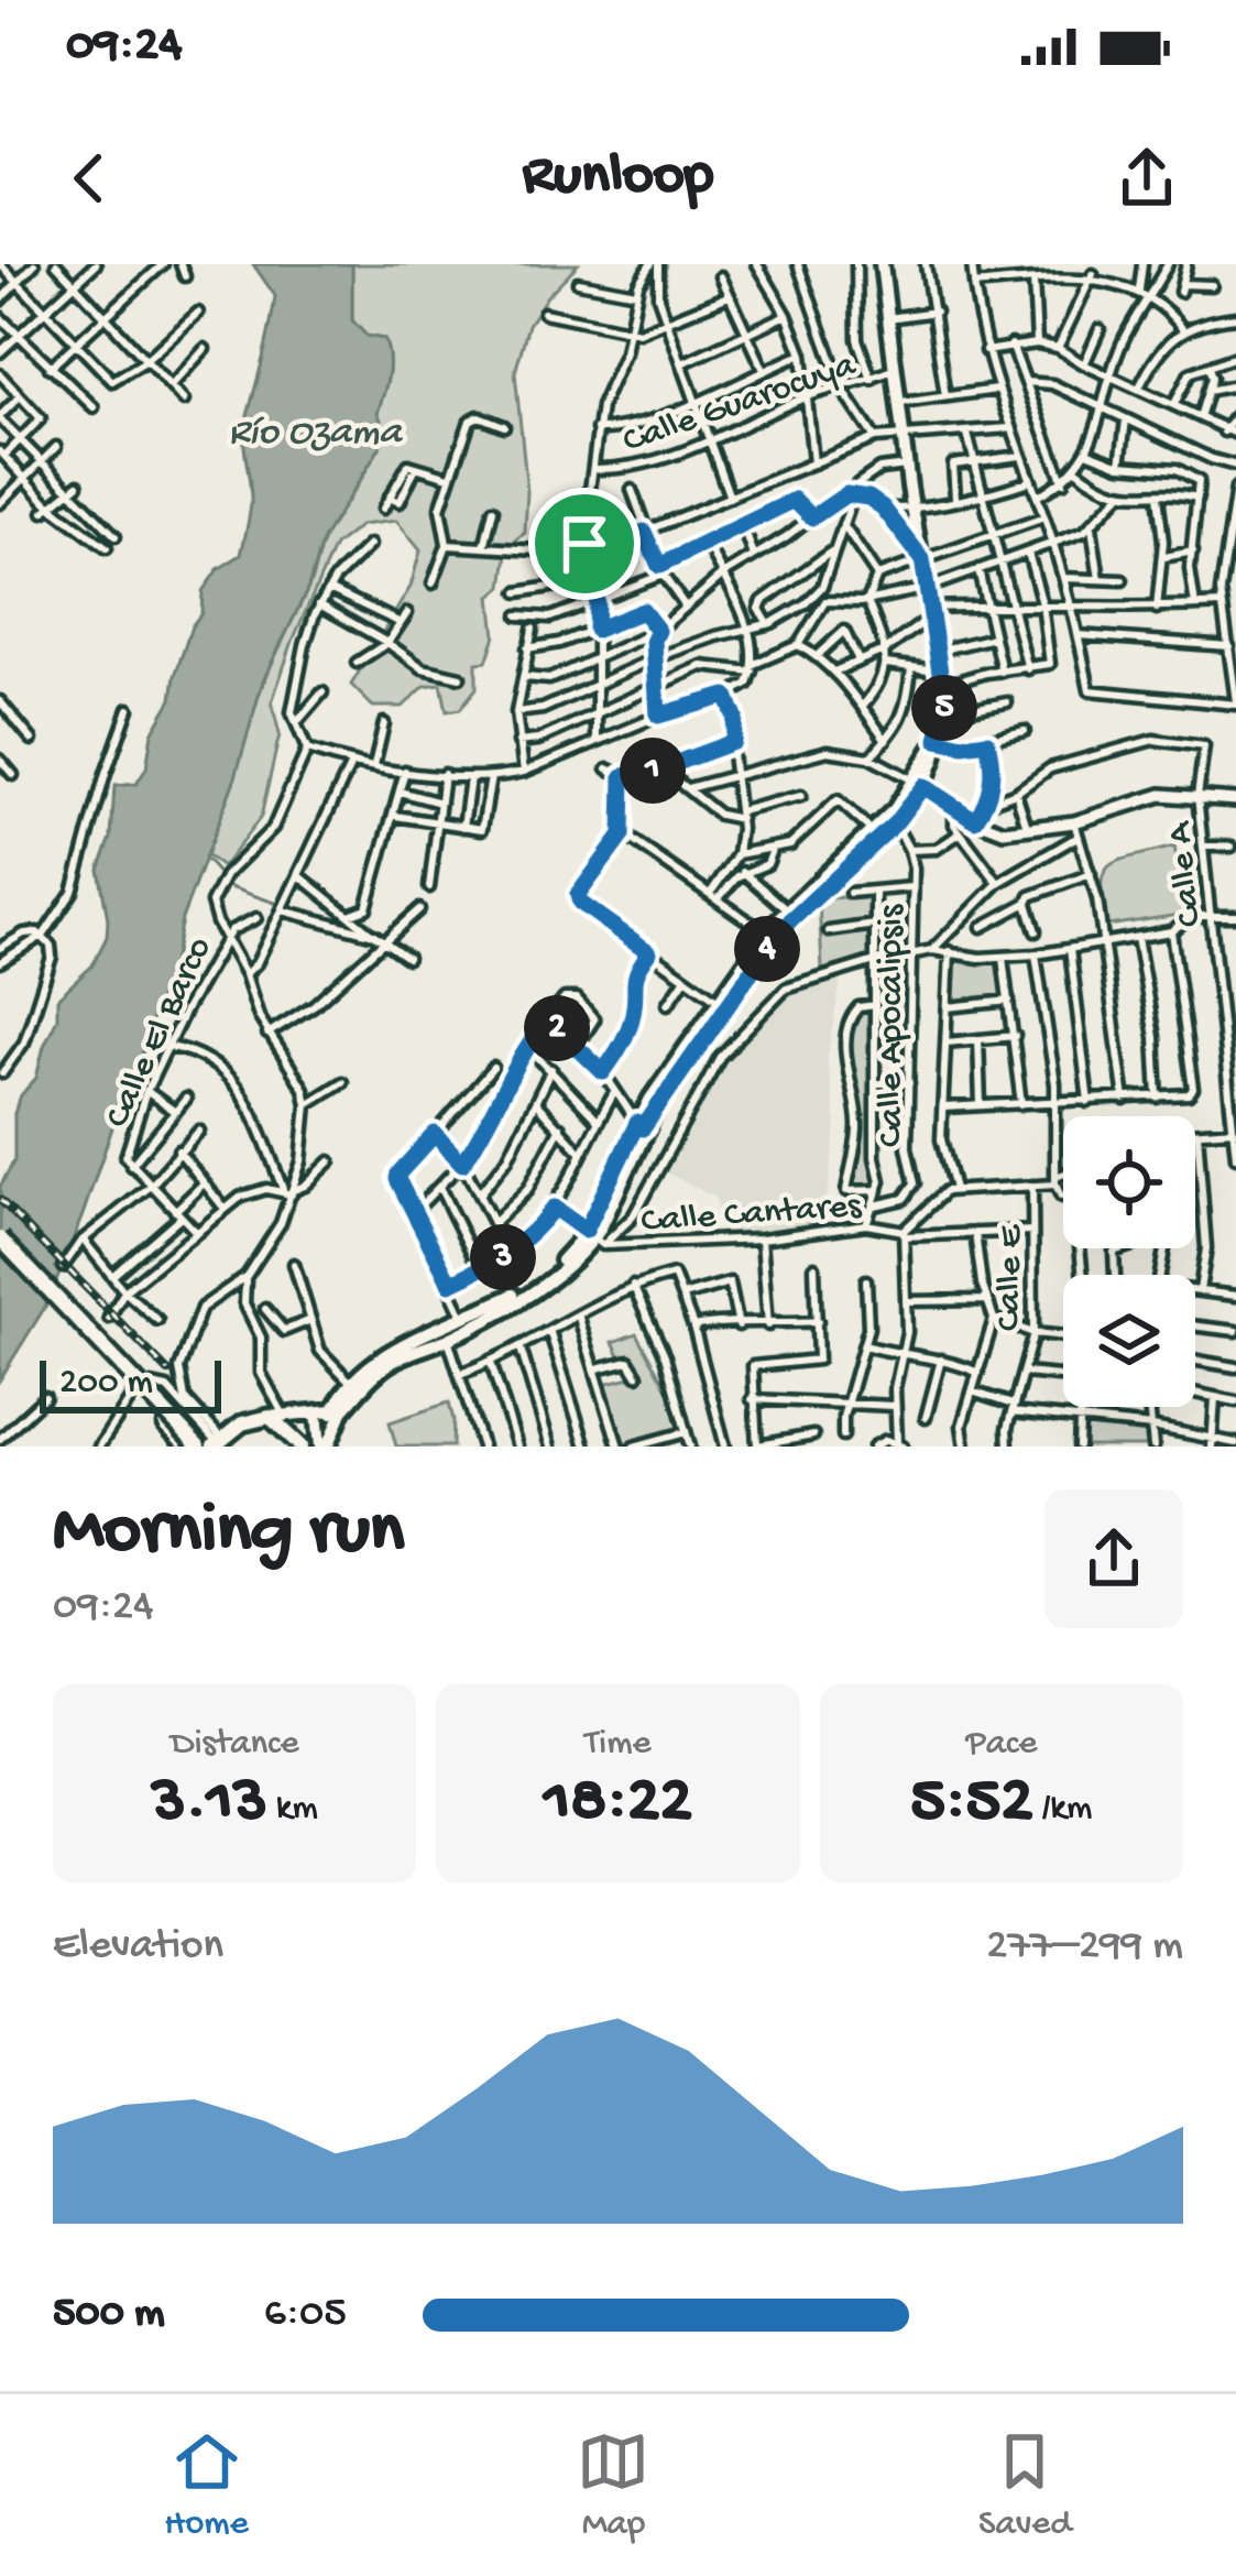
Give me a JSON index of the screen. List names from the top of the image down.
{
  "streets": {
    "street": [
      "Calle Guarocuya",
      "Calle A",
      "Calle Apocalipsis",
      "Calle El Barco",
      "Calle Cantares",
      "Calle E"
    ]
  },
  "water": ["Río Ozama"],
  "scale_bar": "200 m",
  "page": {
    "status": "09:24",
    "header": "Runloop",
    "pins": [
      "5",
      "1",
      "4",
      "2",
      "3"
    ],
    "scale": "200 m",
    "heading": ["Morning run", "09:24"],
    "stats": [
      ["Distance", "3.13 km"],
      ["Time", "18:22"],
      ["Pace", "5:52 /km"]
    ],
    "chart": ["Elevation", "277–299 m"],
    "list": [
      {
        "name": "500 m",
        "note": "6:05"
      }
    ],
    "tabs": ["Home", "Map", "Saved"]
  }
}
